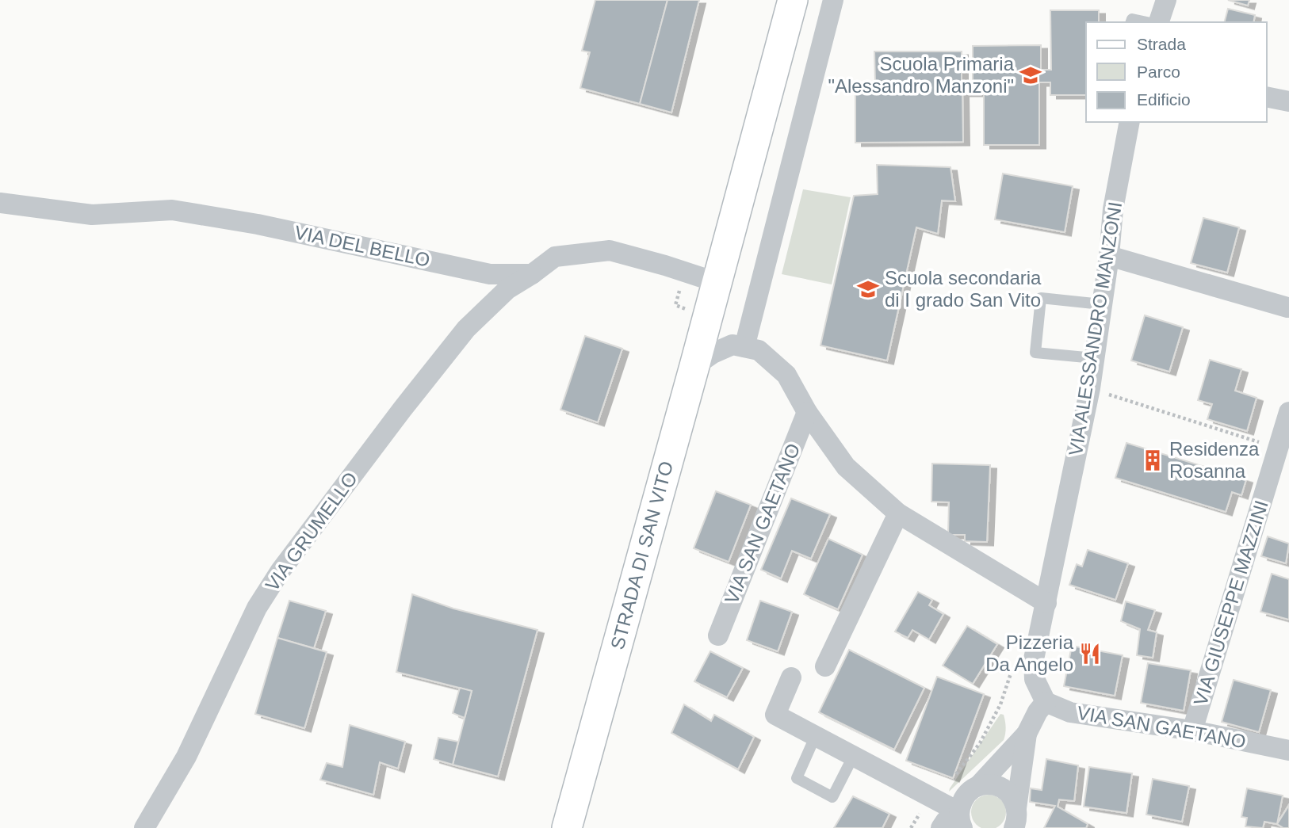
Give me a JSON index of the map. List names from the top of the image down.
{
  "streets": {
    "main road": ["STRADA DI SAN VITO"],
    "street": [
      "VIA DEL BELLO",
      "VIA ALESSANDRO MANZONI",
      "VIA SAN GAETANO",
      "VIA GRUMELLO",
      "VIA GIUSEPPE MAZZINI"
    ]
  },
  "crossings": [
    ["VIA DEL BELLO", "VIA GRUMELLO"],
    ["VIA ALESSANDRO MANZONI", "VIA SAN GAETANO"],
    ["VIA SAN GAETANO", "VIA GIUSEPPE MAZZINI"]
  ],
  "places": {
    "school or university": ["Scuola Primaria \"Alessandro Manzoni\"", "Scuola secondaria di I grado San Vito"],
    "building": ["Residenza Rosanna"],
    "restaurant": ["Pizzeria Da Angelo"]
  },
  "legend": ["Strada", "Parco", "Edificio"]
}
